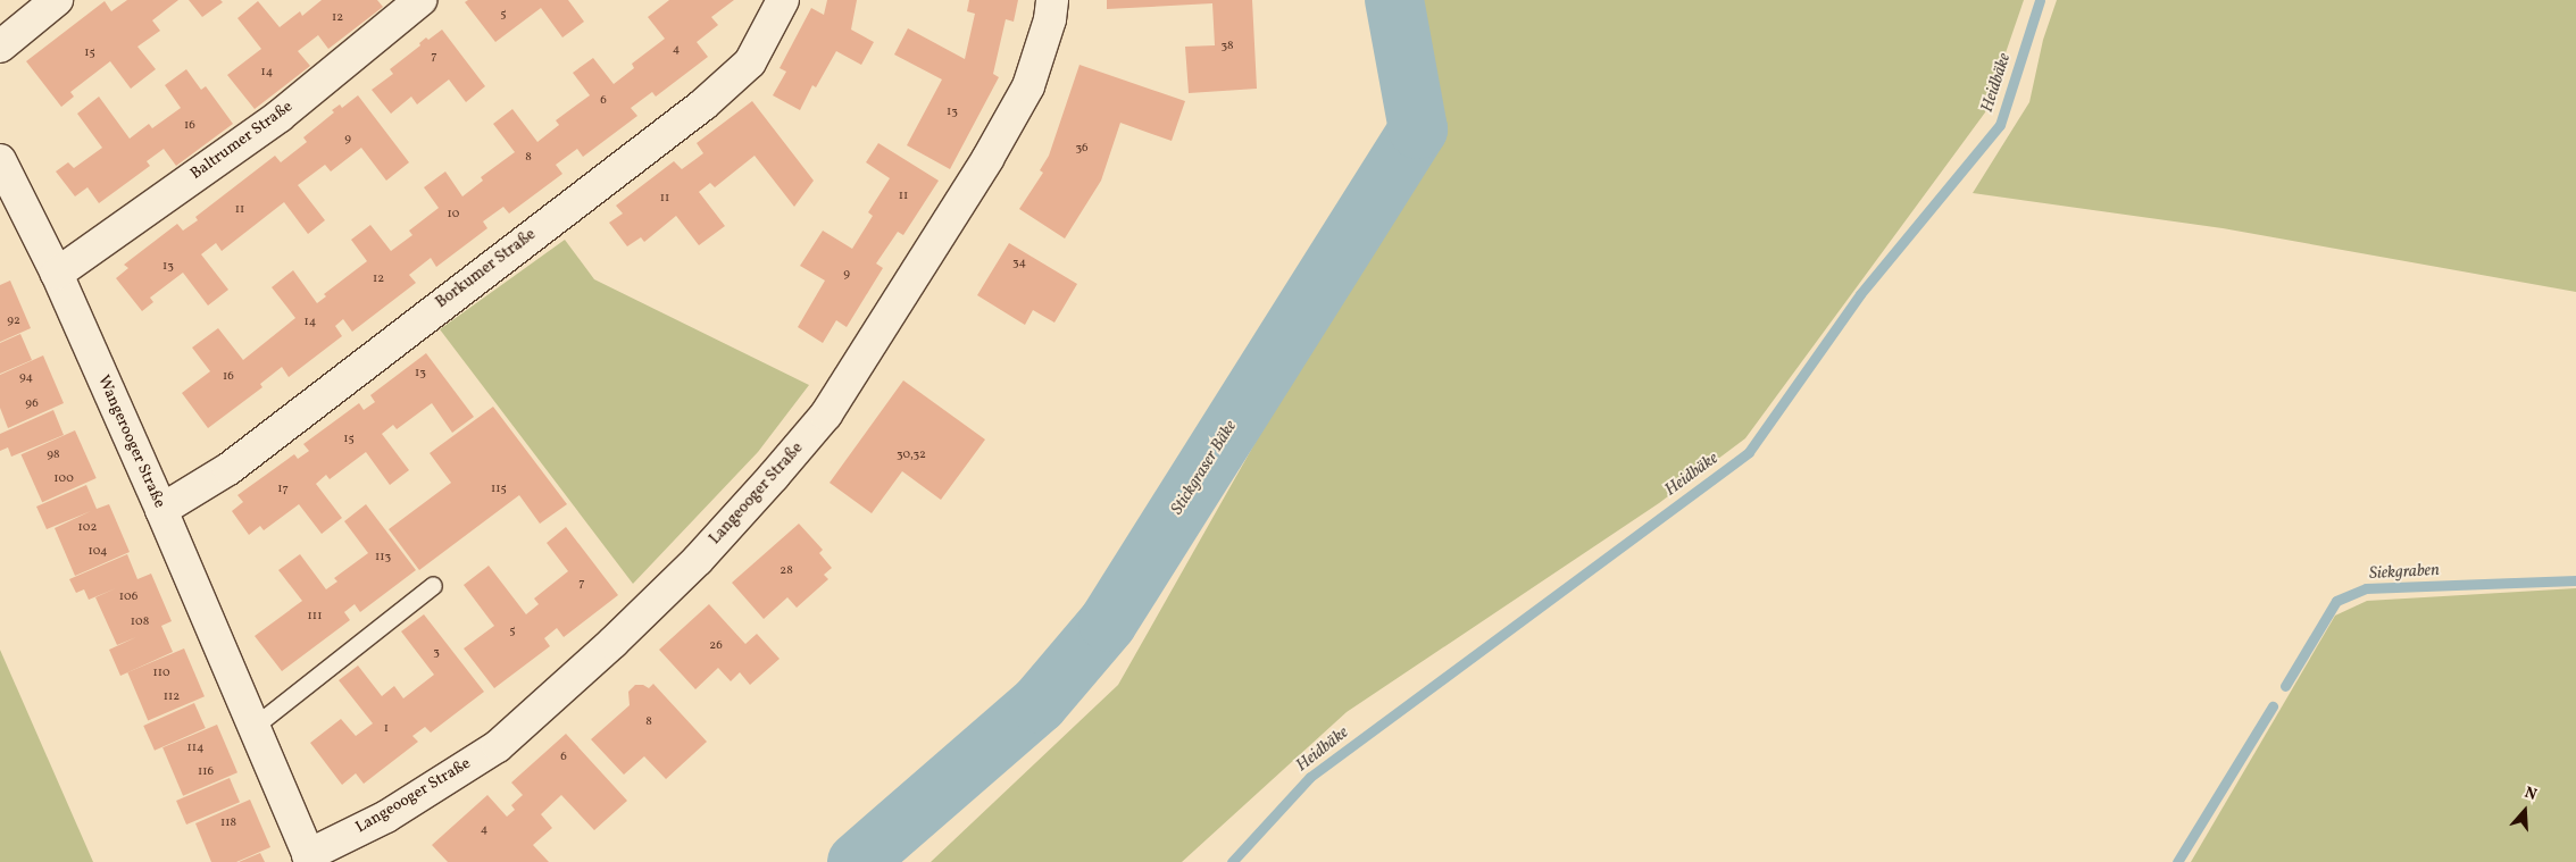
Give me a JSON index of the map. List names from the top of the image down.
{
  "streets": {
    "street": [
      "Baltrumer Straße",
      "Borkumer Straße",
      "Wangerooger Straße",
      "Langeooger Straße"
    ]
  },
  "crossings": [
    ["Baltrumer Straße", "Wangerooger Straße"],
    ["Borkumer Straße", "Wangerooger Straße"],
    ["Wangerooger Straße", "Langeooger Straße"]
  ],
  "water": ["Heidbäke", "Stickgraser Bäke", "Siekgraben"],
  "house_numbers": [
    "5",
    "12",
    "38",
    "4",
    "15",
    "7",
    "14",
    "6",
    "13",
    "16",
    "9",
    "36",
    "8",
    "11",
    "11",
    "11",
    "10",
    "34",
    "13",
    "9",
    "12",
    "92",
    "14",
    "13",
    "16",
    "94",
    "96",
    "15",
    "98",
    "30,32",
    "100",
    "17",
    "115",
    "102",
    "104",
    "113",
    "28",
    "7",
    "106",
    "111",
    "108",
    "5",
    "26",
    "3",
    "110",
    "112",
    "8",
    "1",
    "114",
    "6",
    "116",
    "118",
    "4"
  ],
  "north": "top"
}
